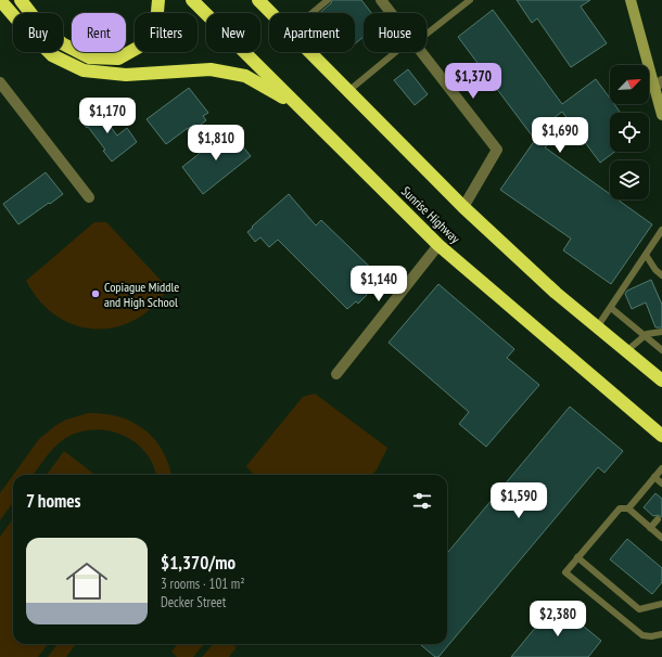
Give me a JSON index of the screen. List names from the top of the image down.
{
  "streets": {
    "highway": ["Sunrise Highway"]
  },
  "places": ["Copiague Middle and High School"],
  "north": "top right",
  "page": {
    "chip": [
      "Buy",
      "Rent",
      "Filters",
      "New",
      "Apartment",
      "House"
    ],
    "price": [
      "$1,370",
      "$1,170",
      "$1,690",
      "$1,810",
      "$1,140",
      "$1,590",
      "$2,380"
    ],
    "heading": "7 homes",
    "list": [
      {
        "name": "$1,370/mo",
        "note": "3 rooms · 101 m² · Decker Street"
      }
    ]
  }
}
